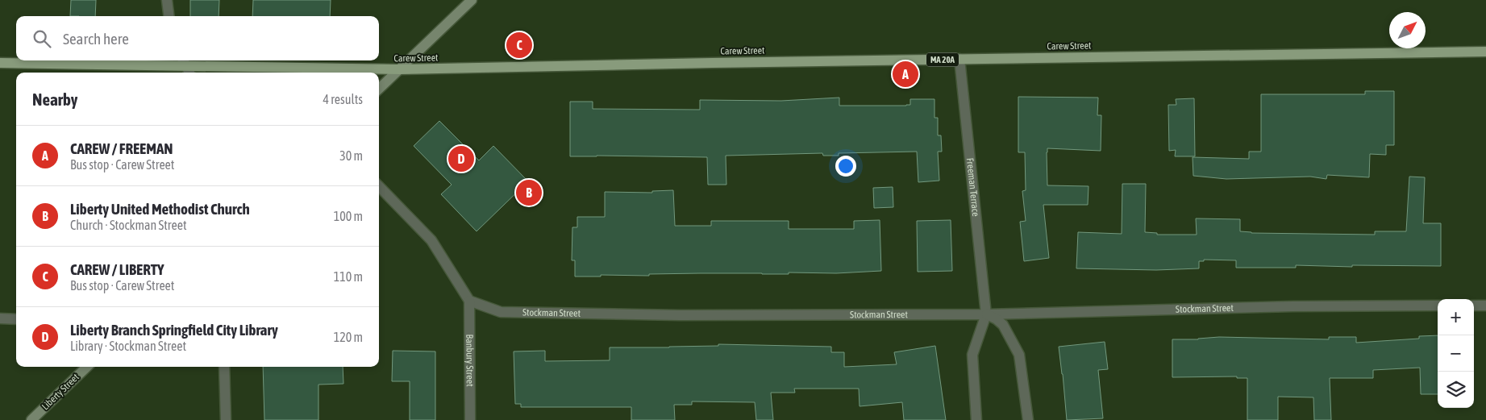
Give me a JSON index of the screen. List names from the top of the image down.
{
  "streets": {
    "main road": ["Carew Street", "MA 20A", "Liberty Street"],
    "street": ["Freeman Terrace", "Stockman Street", "Banbury Street"]
  },
  "crossings": [
    ["Carew Street", "Freeman Terrace"],
    ["Freeman Terrace", "Stockman Street"],
    ["Stockman Street", "Banbury Street"]
  ],
  "north": "top right",
  "page": {
    "search": "Search here",
    "pins": [
      "C",
      "A",
      "D",
      "B"
    ],
    "heading": ["Nearby", "4 results"],
    "list": [
      {
        "mark": "A",
        "name": "CAREW / FREEMAN",
        "note": "Bus stop · Carew Street",
        "value": "30 m"
      },
      {
        "mark": "B",
        "name": "Liberty United Methodist Church",
        "note": "Church · Stockman Street",
        "value": "100 m"
      },
      {
        "mark": "C",
        "name": "CAREW / LIBERTY",
        "note": "Bus stop · Carew Street",
        "value": "110 m"
      },
      {
        "mark": "D",
        "name": "Liberty Branch Springfield City Library",
        "note": "Library · Stockman Street",
        "value": "120 m"
      }
    ],
    "map_buttons": ["+", "−"]
  }
}
